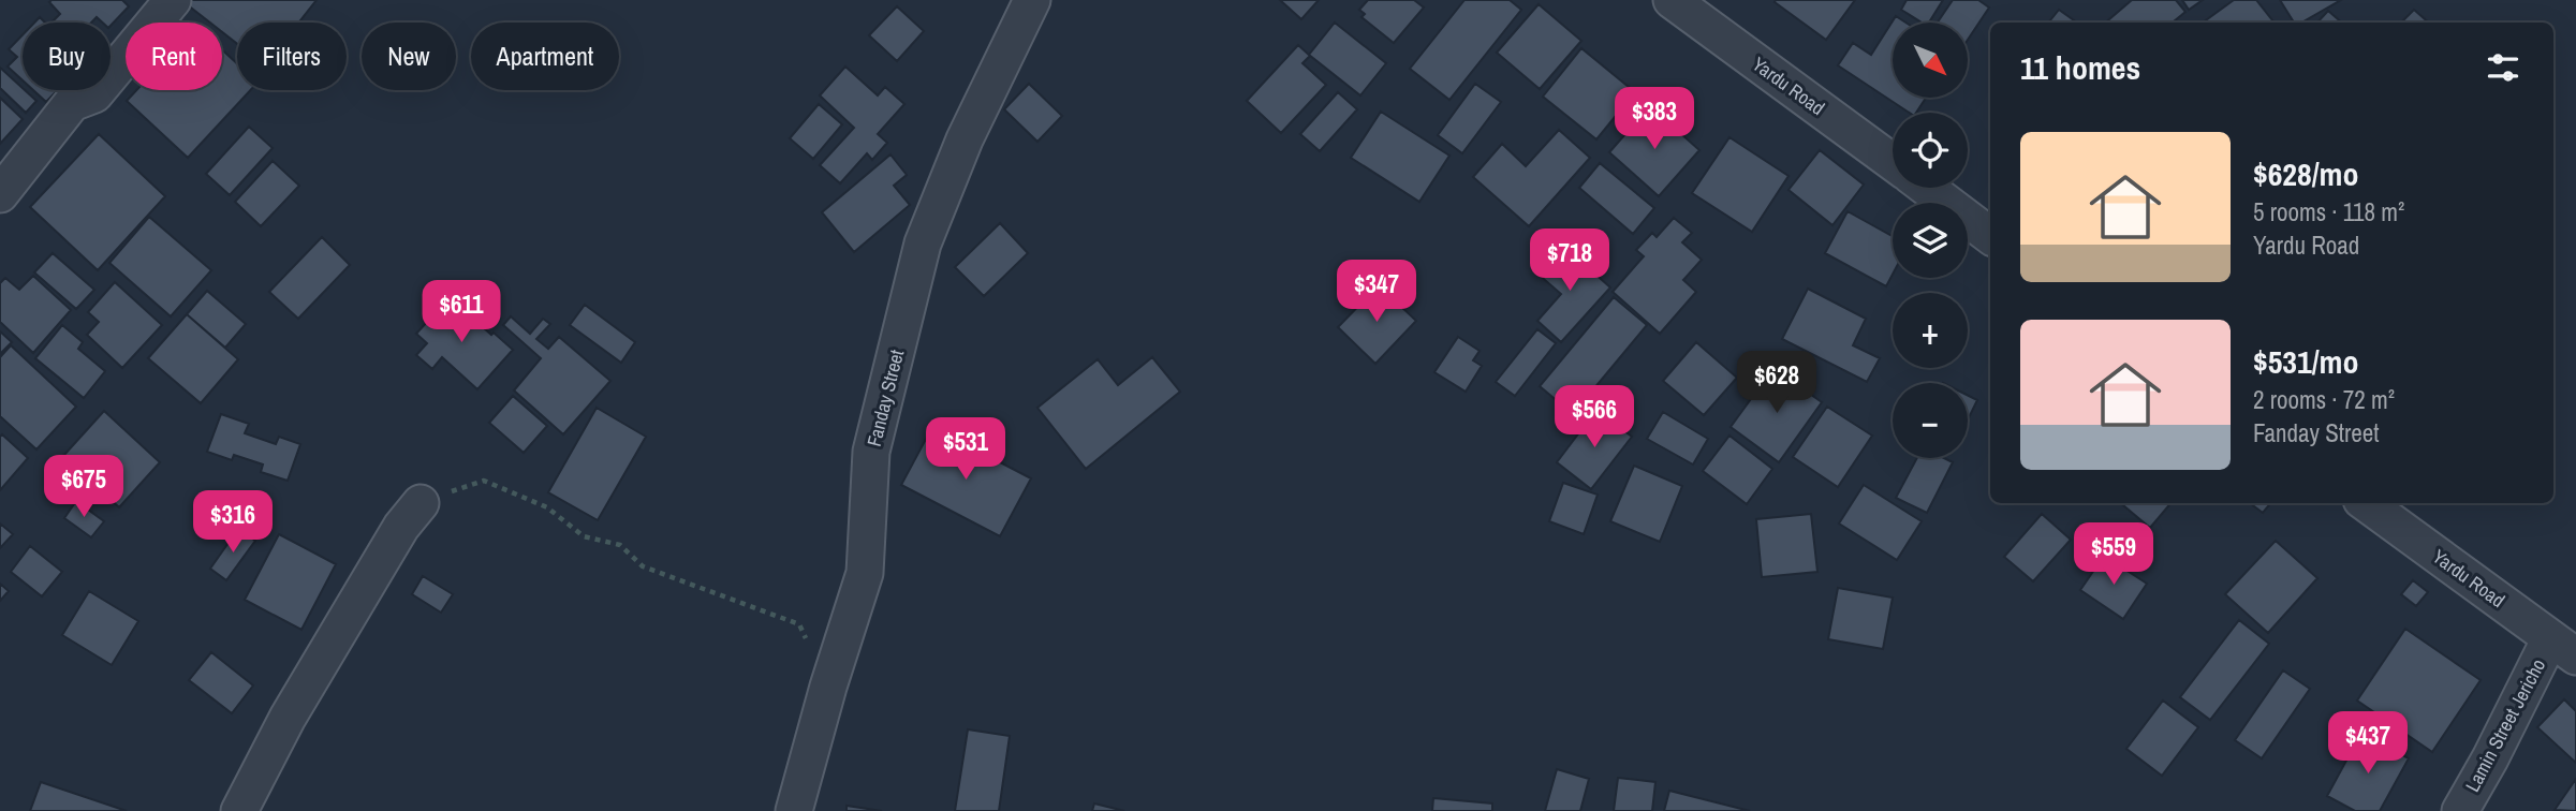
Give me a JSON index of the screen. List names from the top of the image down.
{
  "streets": {
    "street": ["Yardu Road", "Fanday Street", "Lamin Street Jericho"]
  },
  "crossings": [
    ["Yardu Road", "Lamin Street Jericho"]
  ],
  "north": "bottom right",
  "page": {
    "map_buttons": ["+", "−"],
    "chip": [
      "Buy",
      "Rent",
      "Filters",
      "New",
      "Apartment"
    ],
    "heading": "11 homes",
    "price": [
      "$383",
      "$718",
      "$347",
      "$611",
      "$628",
      "$566",
      "$531",
      "$675",
      "$316",
      "$559",
      "$437"
    ],
    "list": [
      {
        "name": "$628/mo",
        "note": "5 rooms · 118 m² · Yardu Road"
      },
      {
        "name": "$531/mo",
        "note": "2 rooms · 72 m² · Fanday Street"
      }
    ]
  }
}
